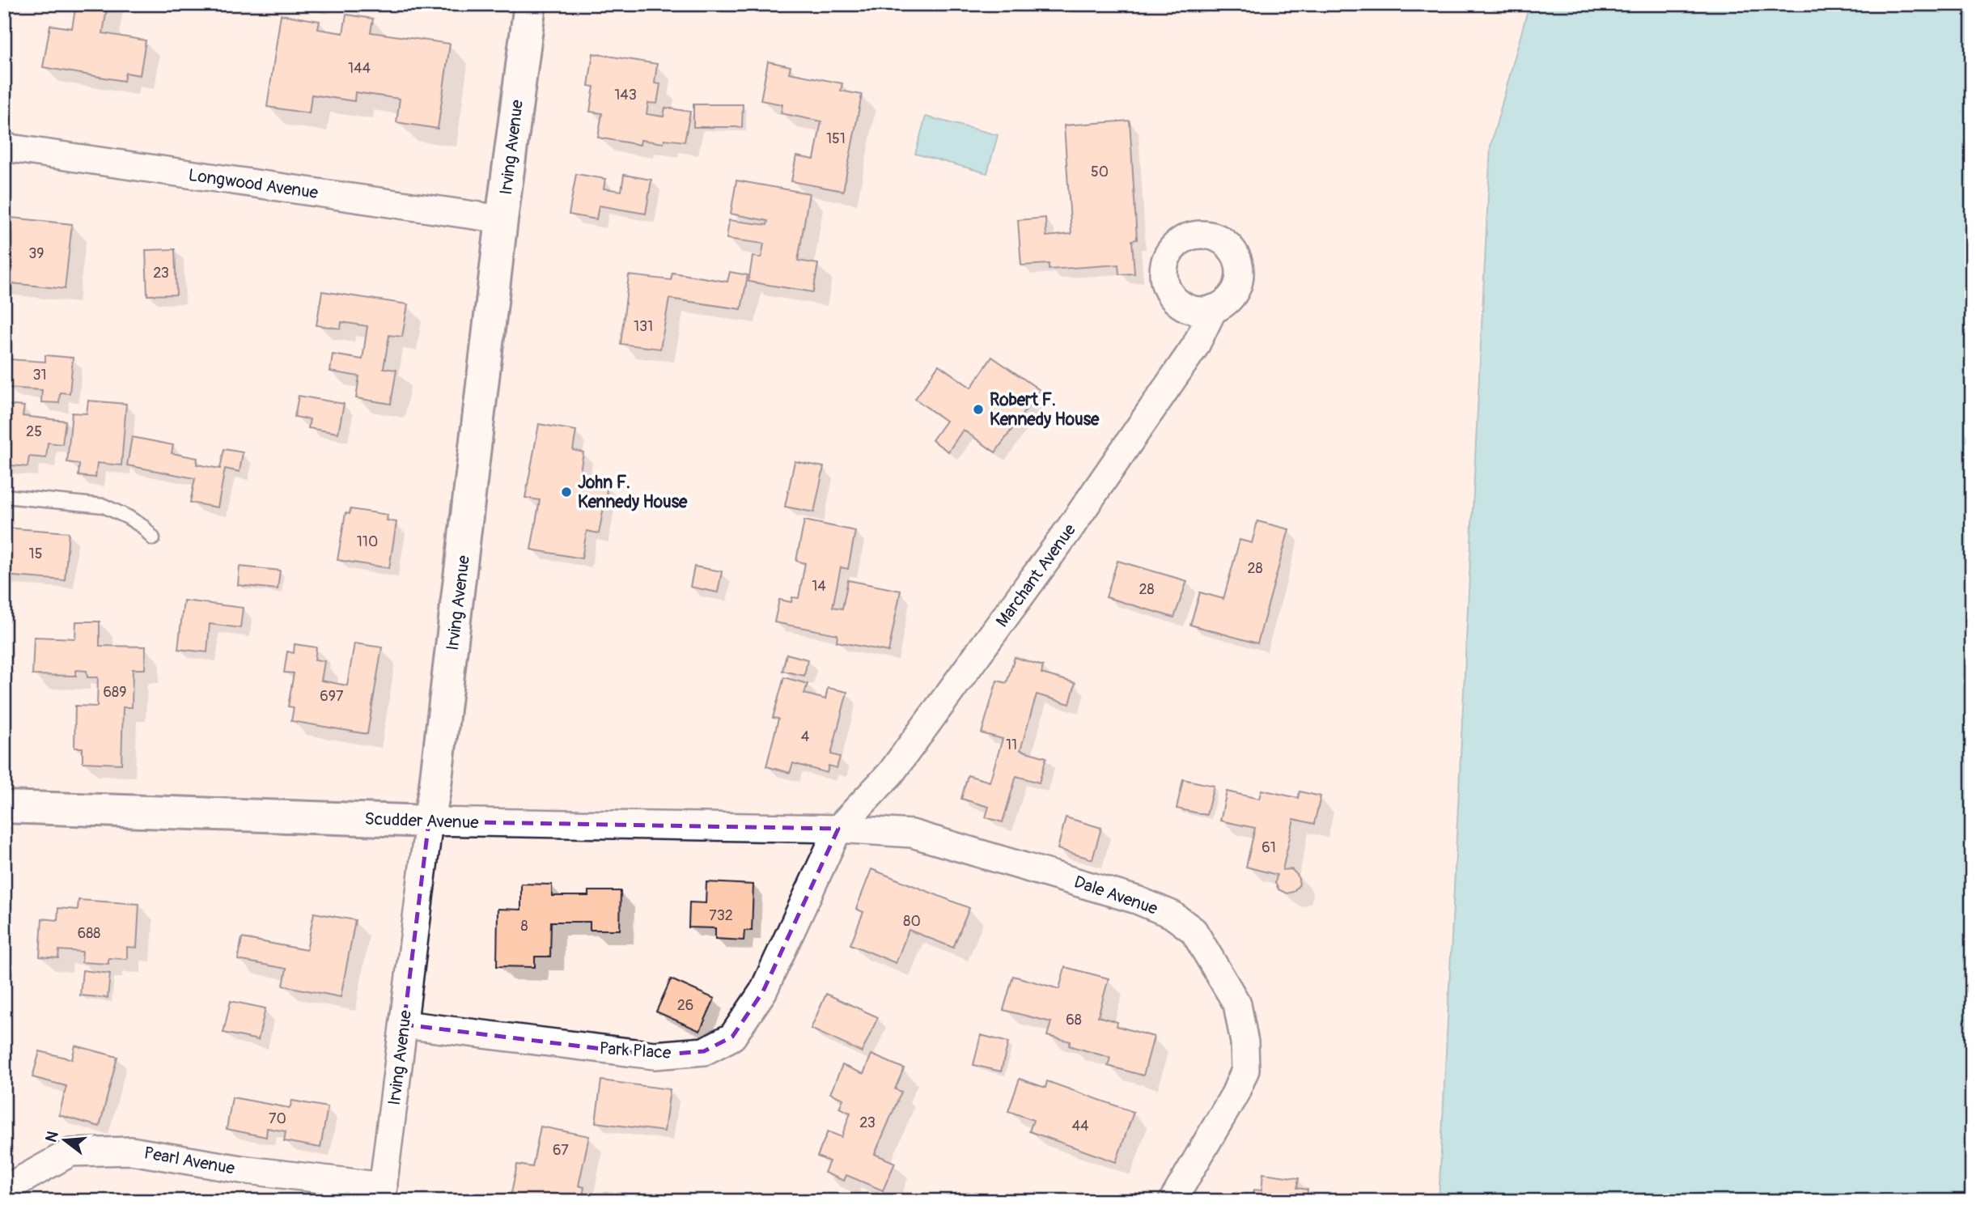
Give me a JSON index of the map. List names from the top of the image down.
{
  "streets": {
    "street": [
      "Irving Avenue",
      "Longwood Avenue",
      "Marchant Avenue",
      "Scudder Avenue",
      "Dale Avenue",
      "Park Place",
      "Pearl Avenue"
    ]
  },
  "crossings": [
    ["Irving Avenue", "Longwood Avenue"],
    ["Irving Avenue", "Scudder Avenue"],
    ["Irving Avenue", "Park Place"],
    ["Irving Avenue", "Pearl Avenue"],
    ["Marchant Avenue", "Scudder Avenue"],
    ["Marchant Avenue", "Dale Avenue"],
    ["Marchant Avenue", "Park Place"],
    ["Scudder Avenue", "Dale Avenue"],
    ["Scudder Avenue", "Park Place"],
    ["Dale Avenue", "Park Place"]
  ],
  "places": ["Robert F. Kennedy House", "John F. Kennedy House"],
  "house_numbers": [
    "144",
    "143",
    "151",
    "50",
    "39",
    "23",
    "131",
    "31",
    "25",
    "110",
    "15",
    "28",
    "14",
    "28",
    "689",
    "697",
    "4",
    "11",
    "61",
    "732",
    "80",
    "8",
    "688",
    "26",
    "68",
    "70",
    "23",
    "44",
    "67"
  ],
  "north": "left"
}
